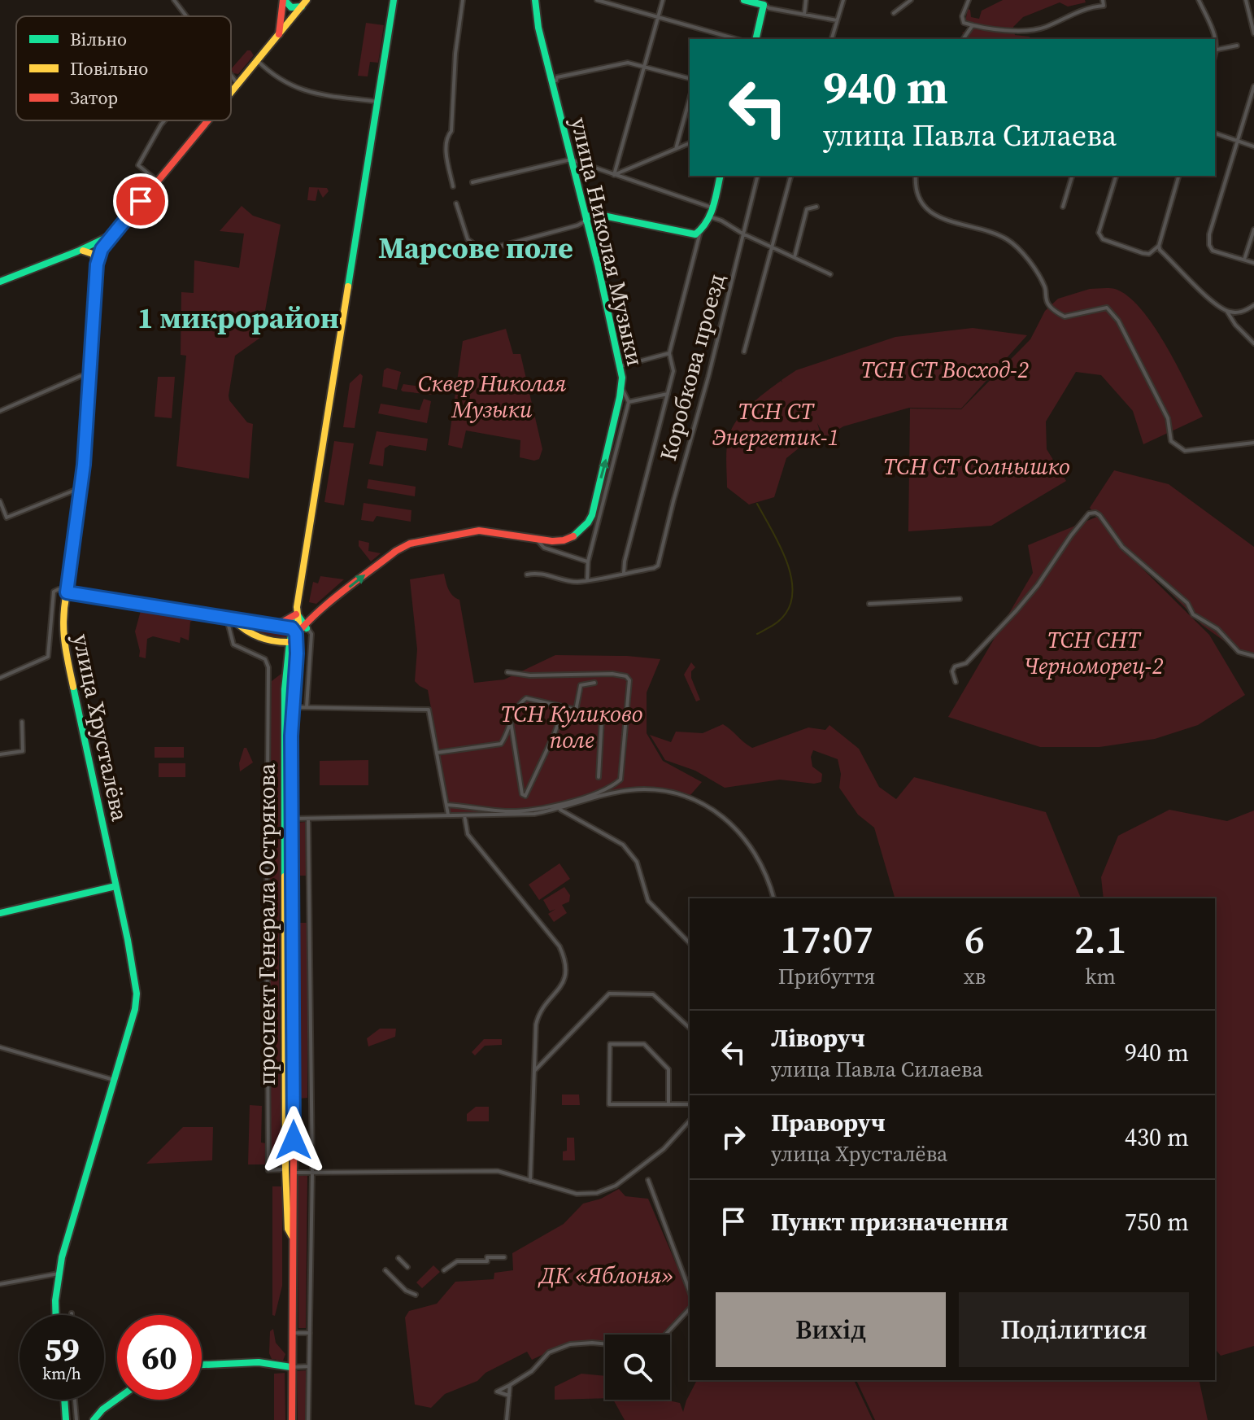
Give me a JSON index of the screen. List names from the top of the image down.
{
  "streets": {
    "main road": ["улица Николая Музыки", "улица Хрусталёва", "проспект Генерала Острякова"],
    "street": ["Коробкова проезд"]
  },
  "districts": ["Марсове поле", "1 микрорайон"],
  "parks": [
    "ТСН СТ Восход-2",
    "Сквер Николая Музыки",
    "ТСН СТ Энергетик-1",
    "ТСН СТ Солнышко",
    "ТСН СНТ Черноморец-2",
    "ТСН Куликово поле",
    "ДК «Яблоня»"
  ],
  "legend": ["Вільно", "Повільно", "Затор"],
  "page": {
    "turn": ["940 m", "улица Павла Силаева"],
    "eta": [
      "17:07",
      "Прибуття",
      "6",
      "хв",
      "2.1",
      "km"
    ],
    "list": [
      {
        "name": "Ліворуч",
        "note": "улица Павла Силаева",
        "value": "940 m"
      },
      {
        "name": "Праворуч",
        "note": "улица Хрусталёва",
        "value": "430 m"
      },
      {
        "name": "Пункт призначення",
        "value": "750 m"
      }
    ],
    "buttons": ["Вихід", "Поділитися"],
    "speed": "59 km/h",
    "limit": "60"
  }
}
